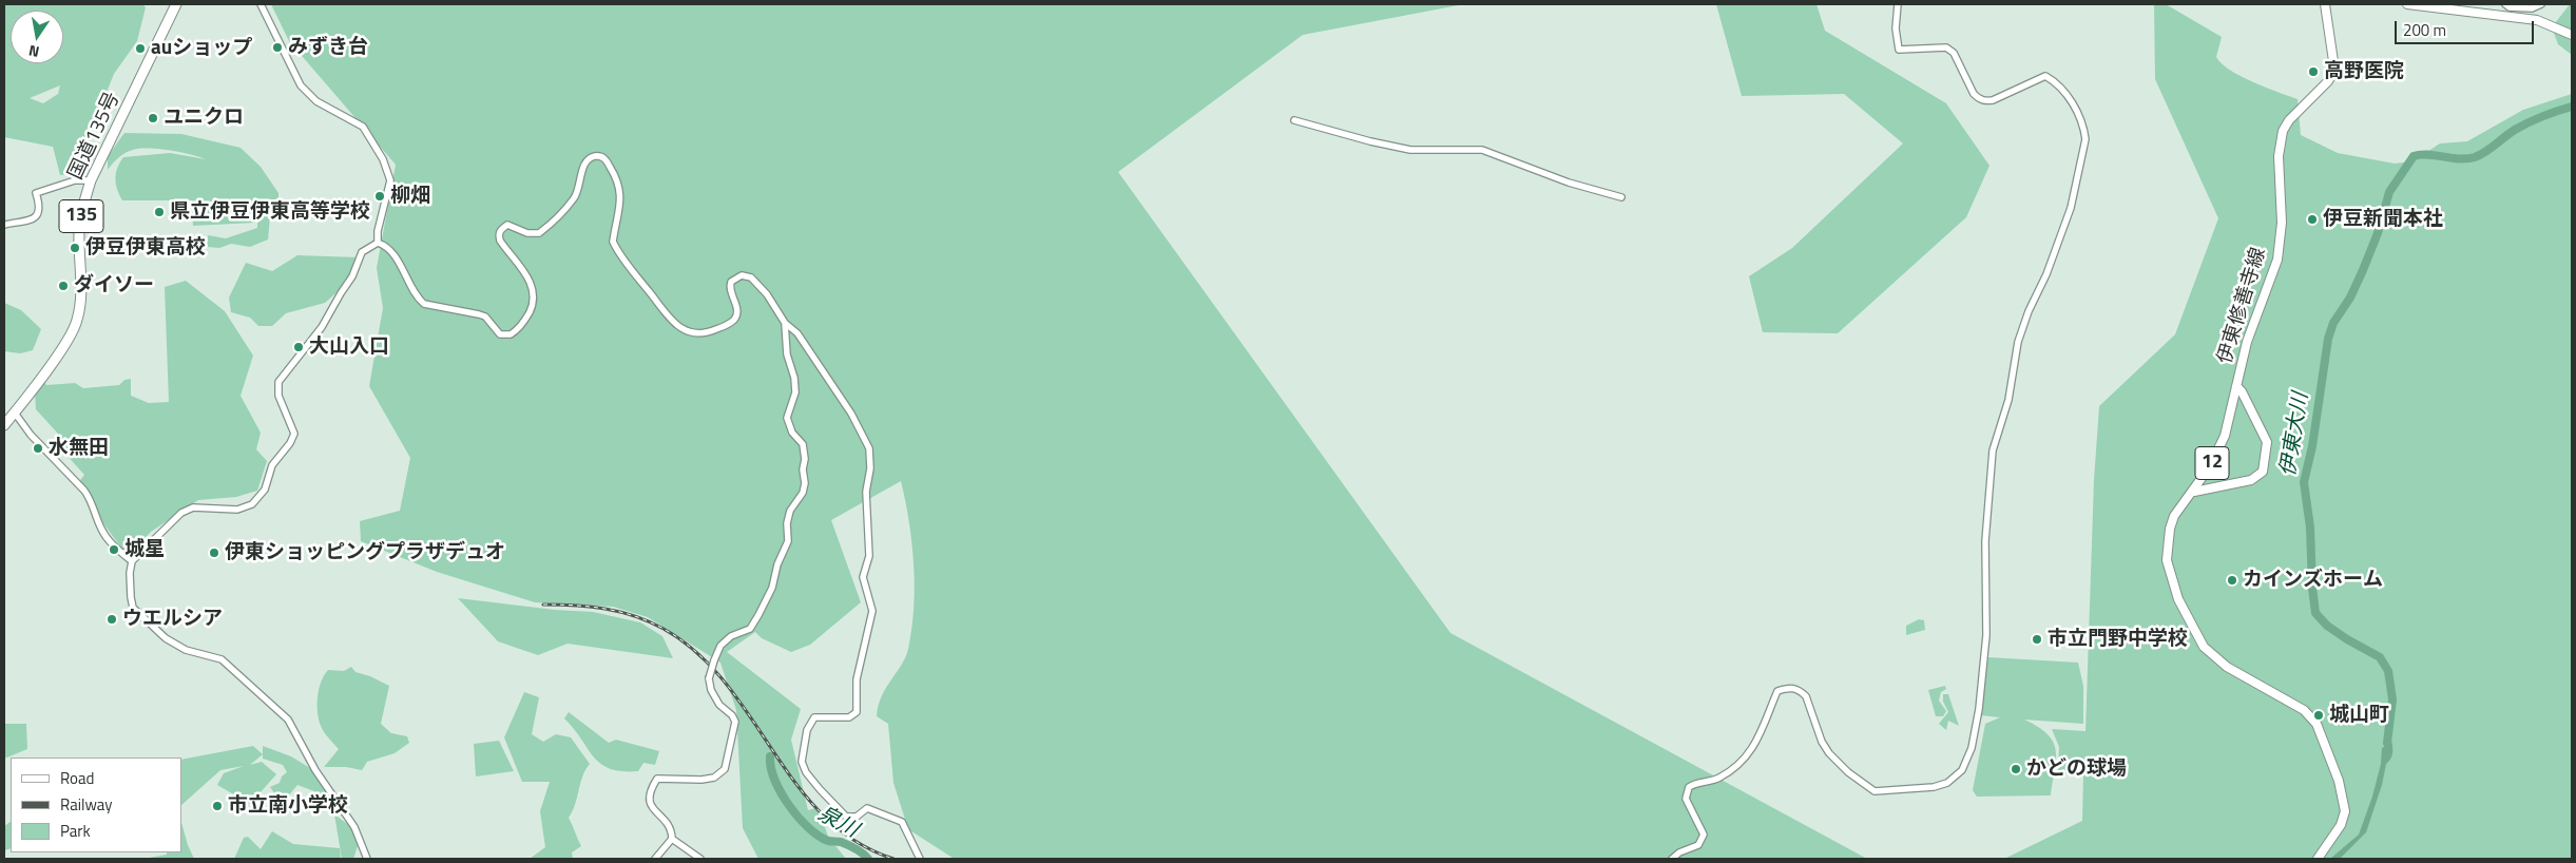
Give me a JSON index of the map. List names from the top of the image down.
{
  "streets": {
    "highway": ["国道135号", "135"],
    "main road": ["伊東修善寺線", "12"]
  },
  "water": ["伊東大川", "泉川"],
  "places": [
    "みずき台",
    "auショップ",
    "高野医院",
    "ユニクロ",
    "柳畑",
    "県立伊豆伊東高等学校",
    "伊豆新聞本社",
    "伊豆伊東高校",
    "ダイソー",
    "大山入口",
    "水無田",
    "城星",
    "伊東ショッピングプラザデュオ",
    "カインズホーム",
    "ウエルシア",
    "市立門野中学校",
    "城山町",
    "かどの球場",
    "市立南小学校"
  ],
  "legend": ["Road", "Railway", "Park"],
  "scale_bar": "200 m",
  "north": "bottom"
}
